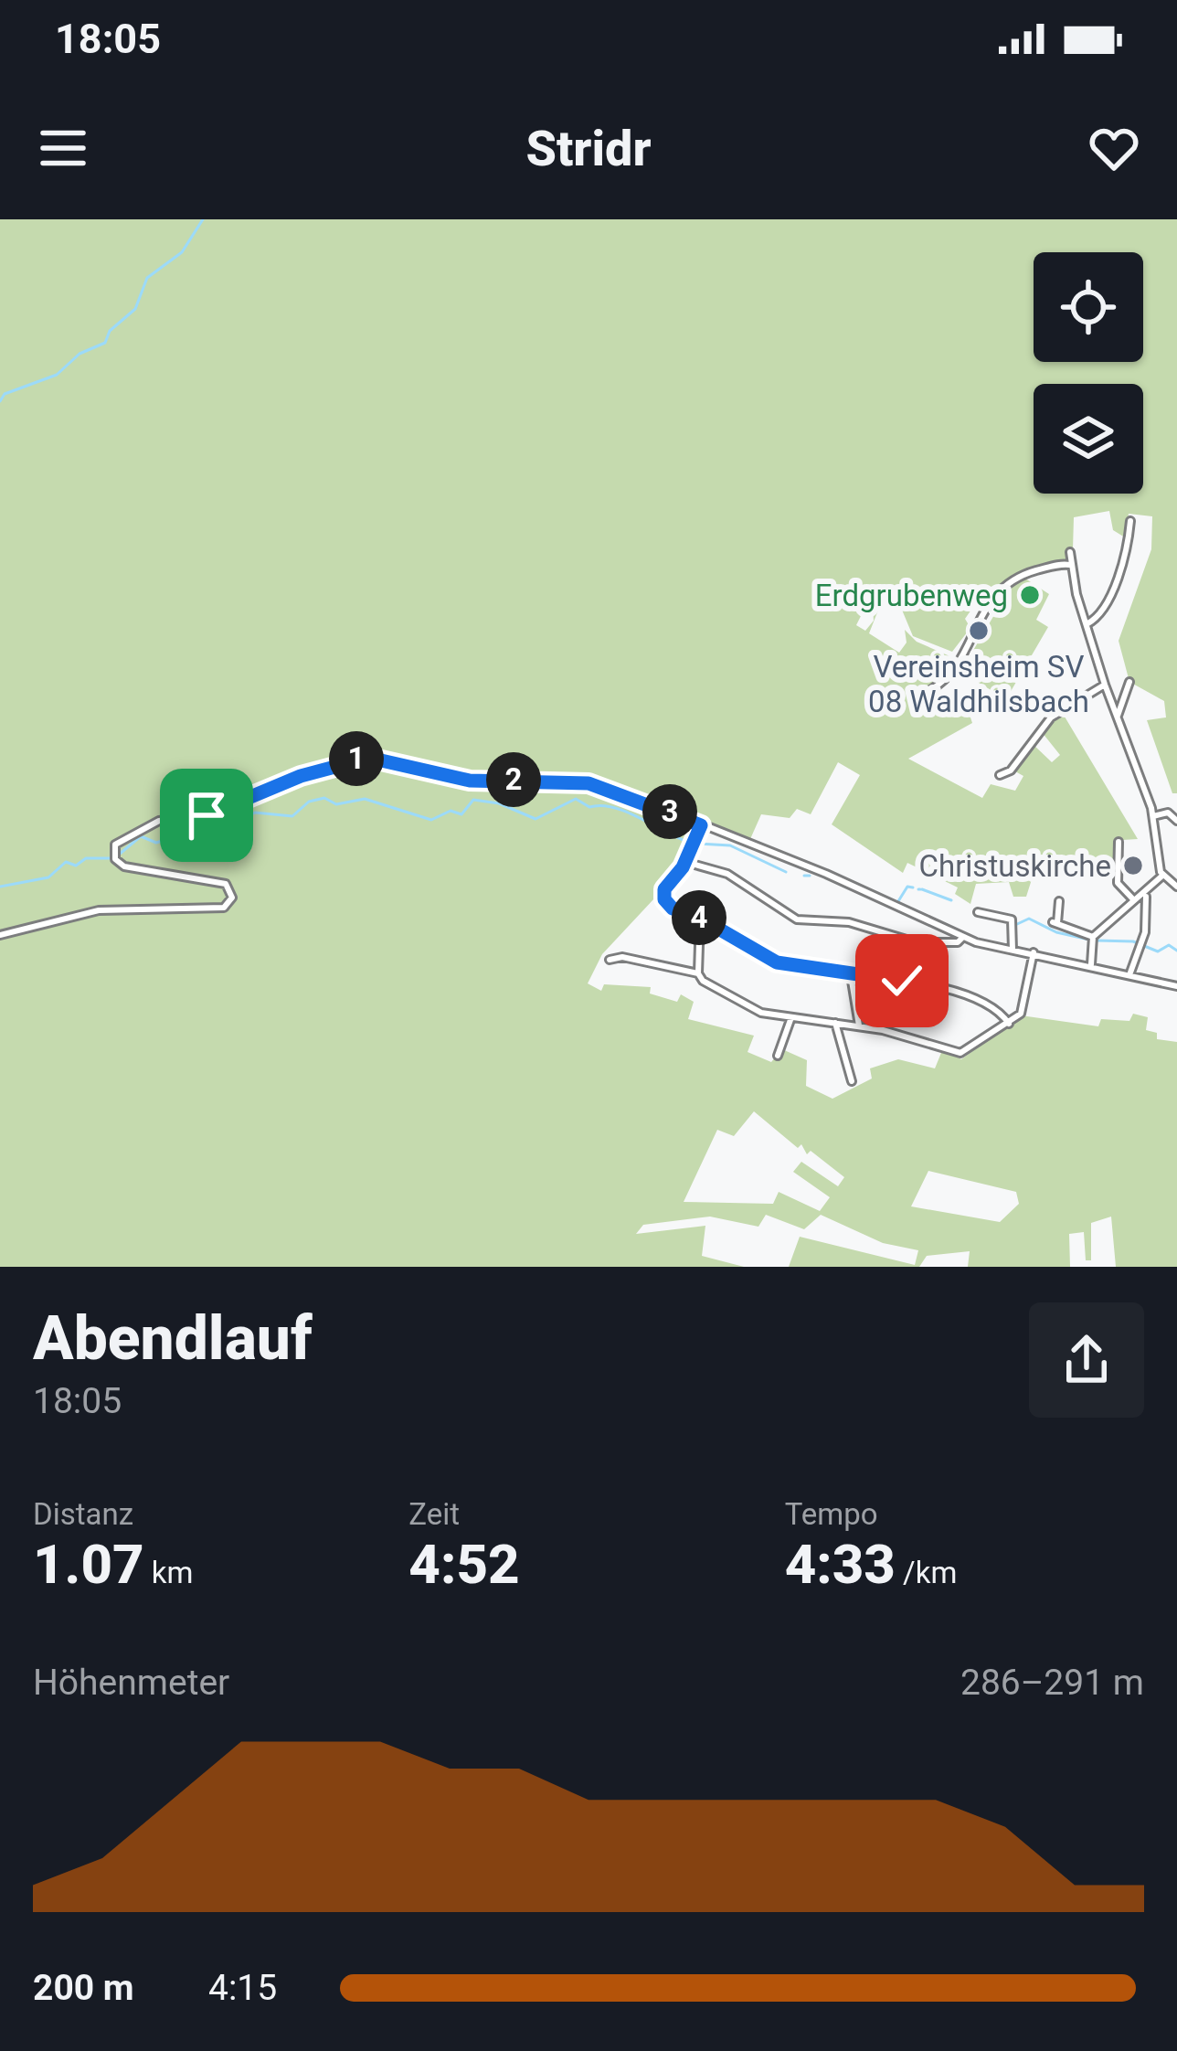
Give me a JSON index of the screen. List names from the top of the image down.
{
  "places": ["Erdgrubenweg", "Vereinsheim SV 08 Waldhilsbach", "Christuskirche"],
  "page": {
    "status": "18:05",
    "header": "Stridr",
    "pins": [
      "1",
      "2",
      "3",
      "4"
    ],
    "heading": ["Abendlauf", "18:05"],
    "stats": [
      ["Distanz", "1.07 km"],
      ["Zeit", "4:52"],
      ["Tempo", "4:33 /km"]
    ],
    "chart": ["Höhenmeter", "286–291 m"],
    "list": [
      {
        "name": "200 m",
        "note": "4:15"
      }
    ]
  }
}
